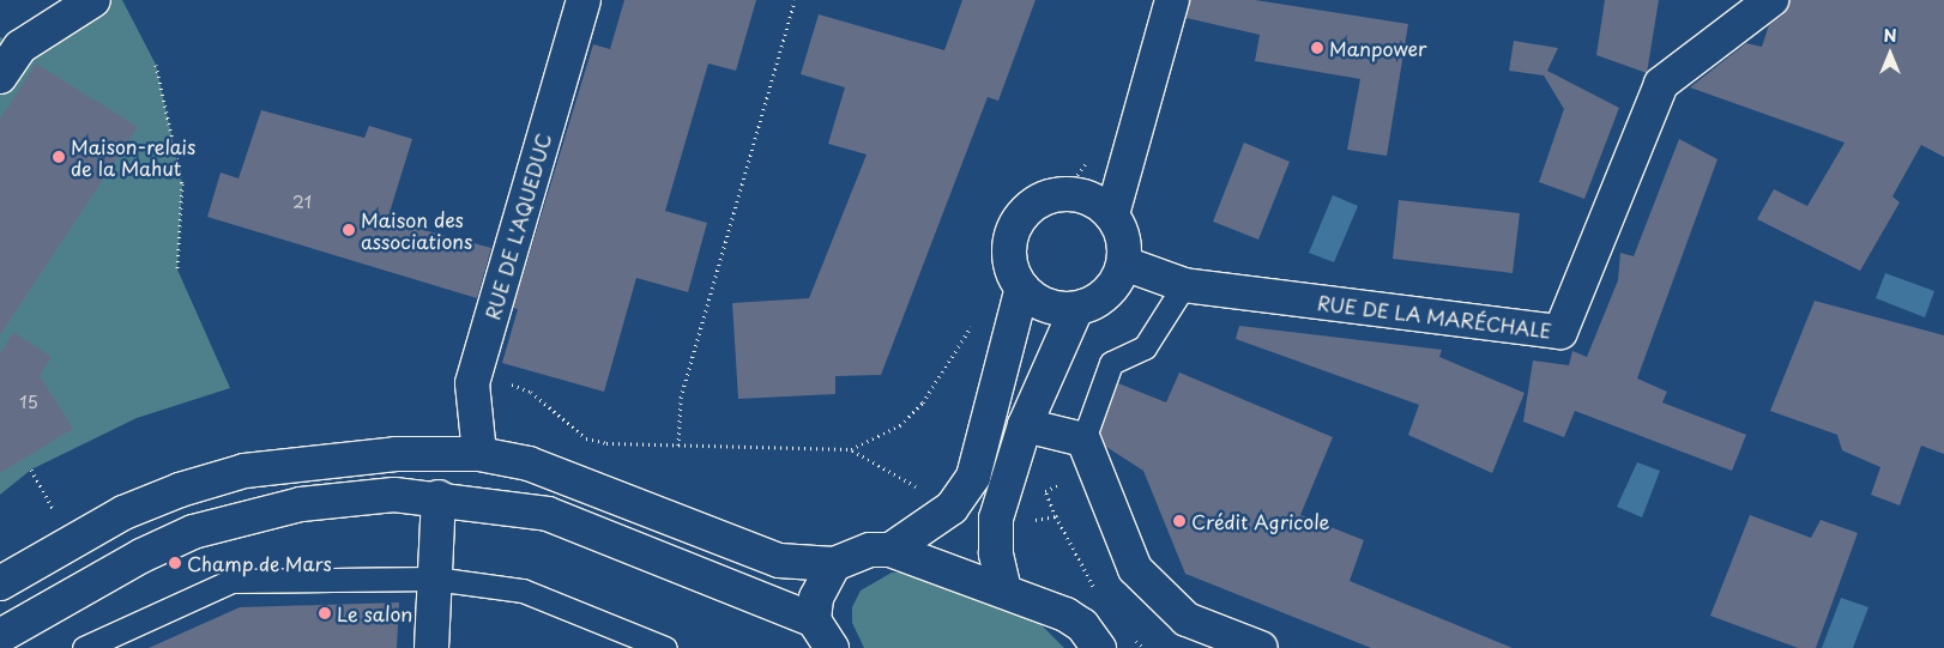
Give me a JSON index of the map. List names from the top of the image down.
{
  "streets": {
    "main road": ["RUE DE L'AQUEDUC", "RUE DE LA MARÉCHALE"]
  },
  "places": [
    "Manpower",
    "Maison-relais de la Mahut",
    "Maison des associations",
    "Crédit Agricole",
    "Champ de Mars",
    "Le salon"
  ],
  "house_numbers": ["21", "15"],
  "north": "top"
}
